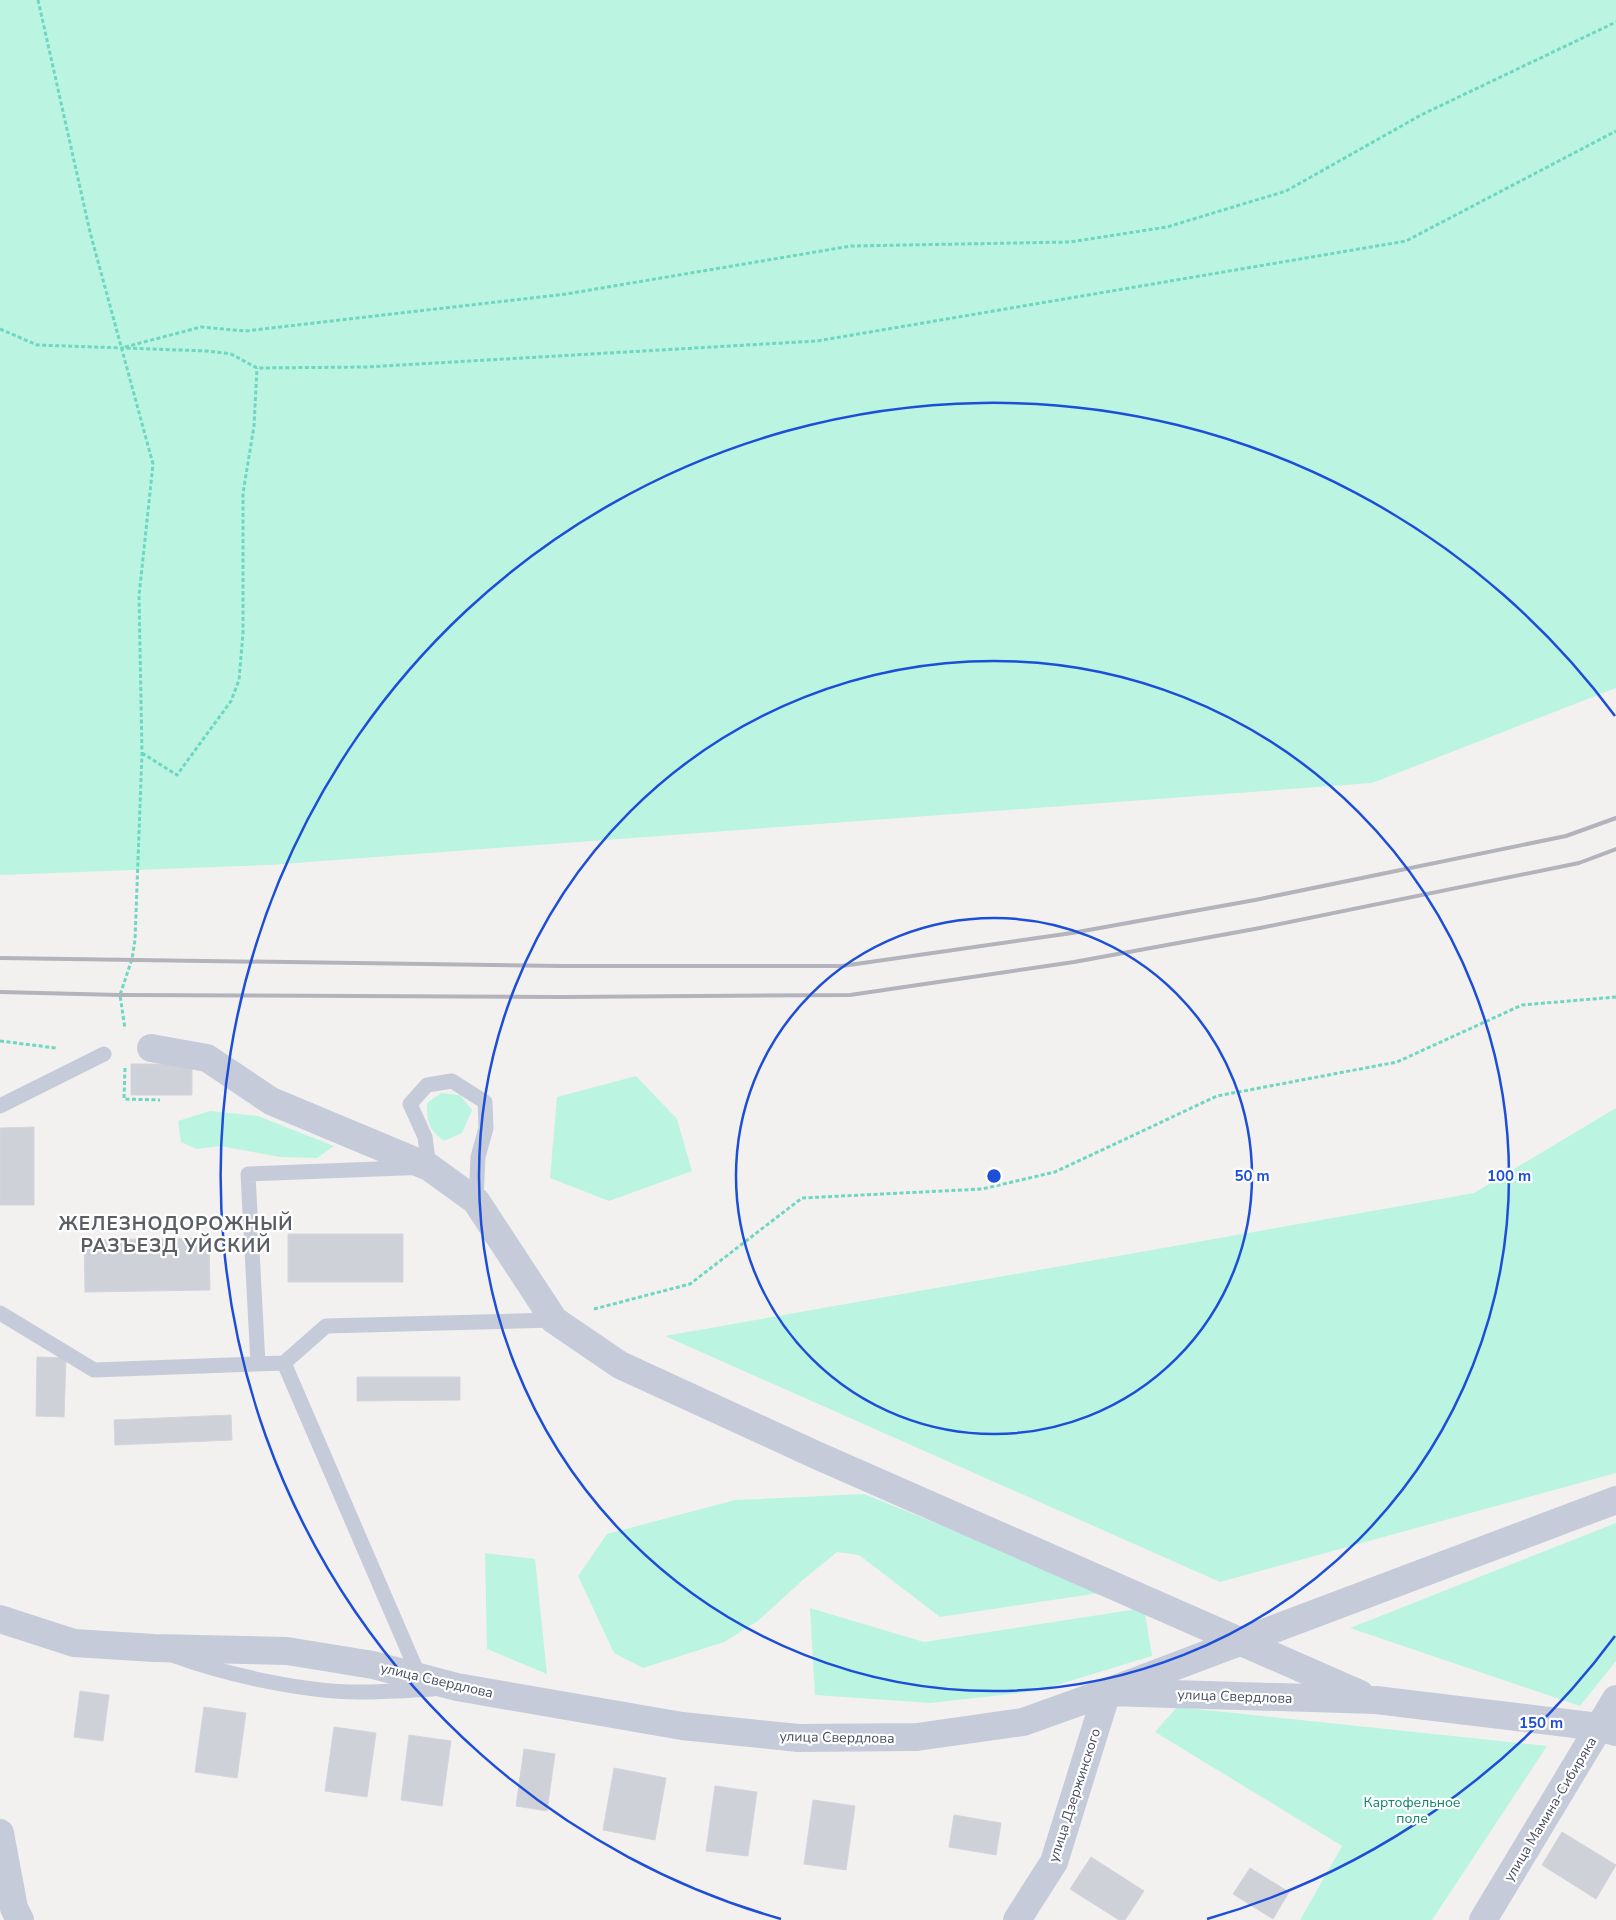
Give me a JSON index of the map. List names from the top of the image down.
{
  "streets": {
    "street": ["улица Свердлова", "улица Дзержинского", "улица Мамина-Сибиряка"]
  },
  "crossings": [
    ["улица Свердлова", "улица Дзержинского"],
    ["улица Свердлова", "улица Мамина-Сибиряка"]
  ],
  "districts": ["ЖЕЛЕЗНОДОРОЖНЫЙ РАЗЪЕЗД УЙСКИЙ"],
  "parks": ["Картофельное поле"],
  "rings": ["50 m", "100 m", "150 m"]
}
